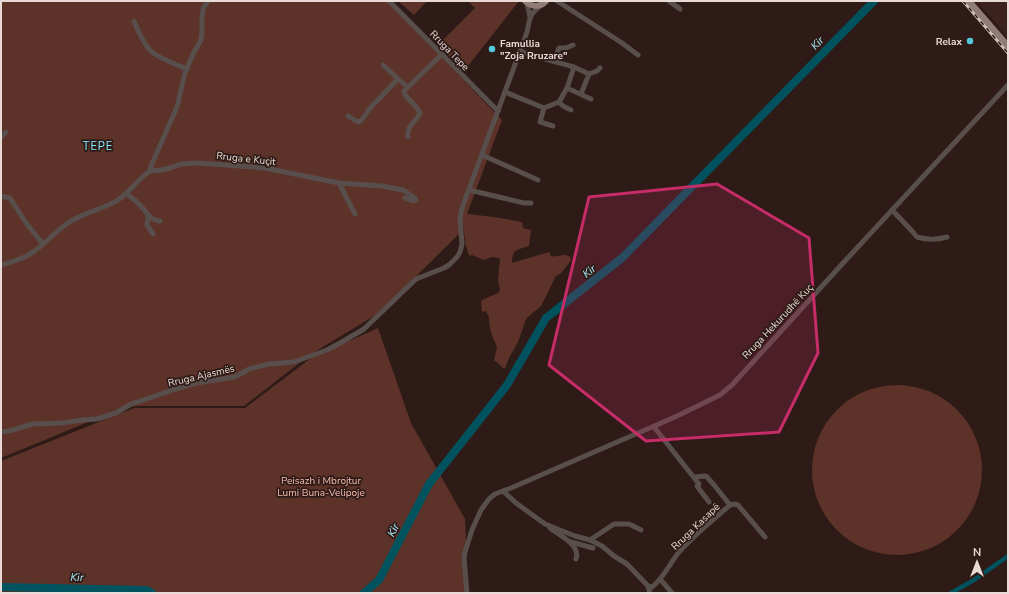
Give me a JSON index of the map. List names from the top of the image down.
{
  "streets": {
    "street": [
      "Rruga Tepe",
      "Rruga e Kuçit",
      "Rruga Hekurudhë Kuç",
      "Rruga Ajasmës",
      "Rruga Kasapë"
    ]
  },
  "crossings": [
    ["Rruga Hekurudhë Kuç", "Rruga Kasapë"]
  ],
  "districts": ["TEPE"],
  "water": ["Kir"],
  "parks": ["Peisazh i Mbrojtur Lumi Buna-Velipoje"],
  "places": ["Relax", "Famullia \"Zoja Rruzare\""],
  "north": "top"
}
